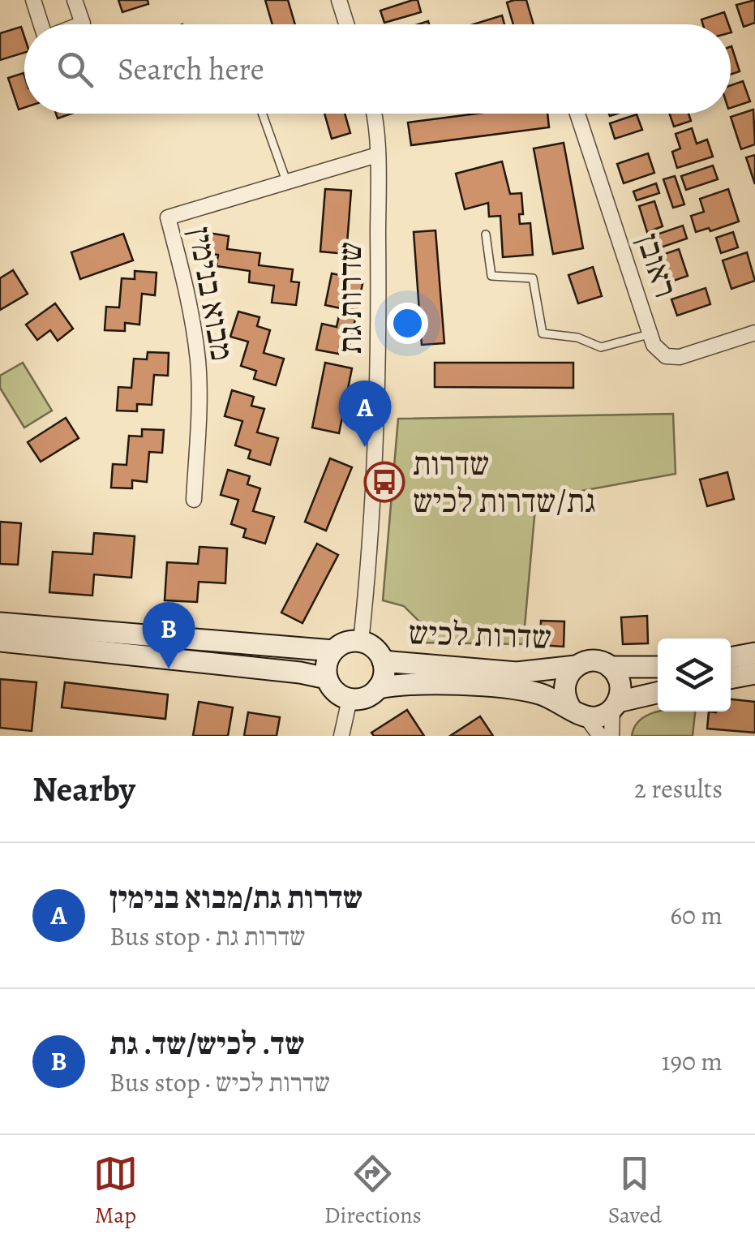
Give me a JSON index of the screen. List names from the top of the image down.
{
  "streets": {
    "main road": ["שדרות לכיש"],
    "street": ["ראובן", "מבוא בנימין", "שדרות גת"]
  },
  "crossings": [
    ["מבוא בנימין", "שדרות גת"],
    ["שדרות גת", "שדרות לכיש"]
  ],
  "places": {
    "bus stop": ["שדרות גת/שדרות לכיש"]
  },
  "page": {
    "search": "Search here",
    "pins": ["A", "B"],
    "heading": ["Nearby", "2 results"],
    "list": [
      {
        "mark": "A",
        "name": "שדרות גת/מבוא בנימין",
        "note": "Bus stop · שדרות גת",
        "value": "60 m"
      },
      {
        "mark": "B",
        "name": "שד. לכיש/שד. גת",
        "note": "Bus stop · שדרות לכיש",
        "value": "190 m"
      }
    ],
    "nav": ["Map", "Directions", "Saved"]
  }
}
